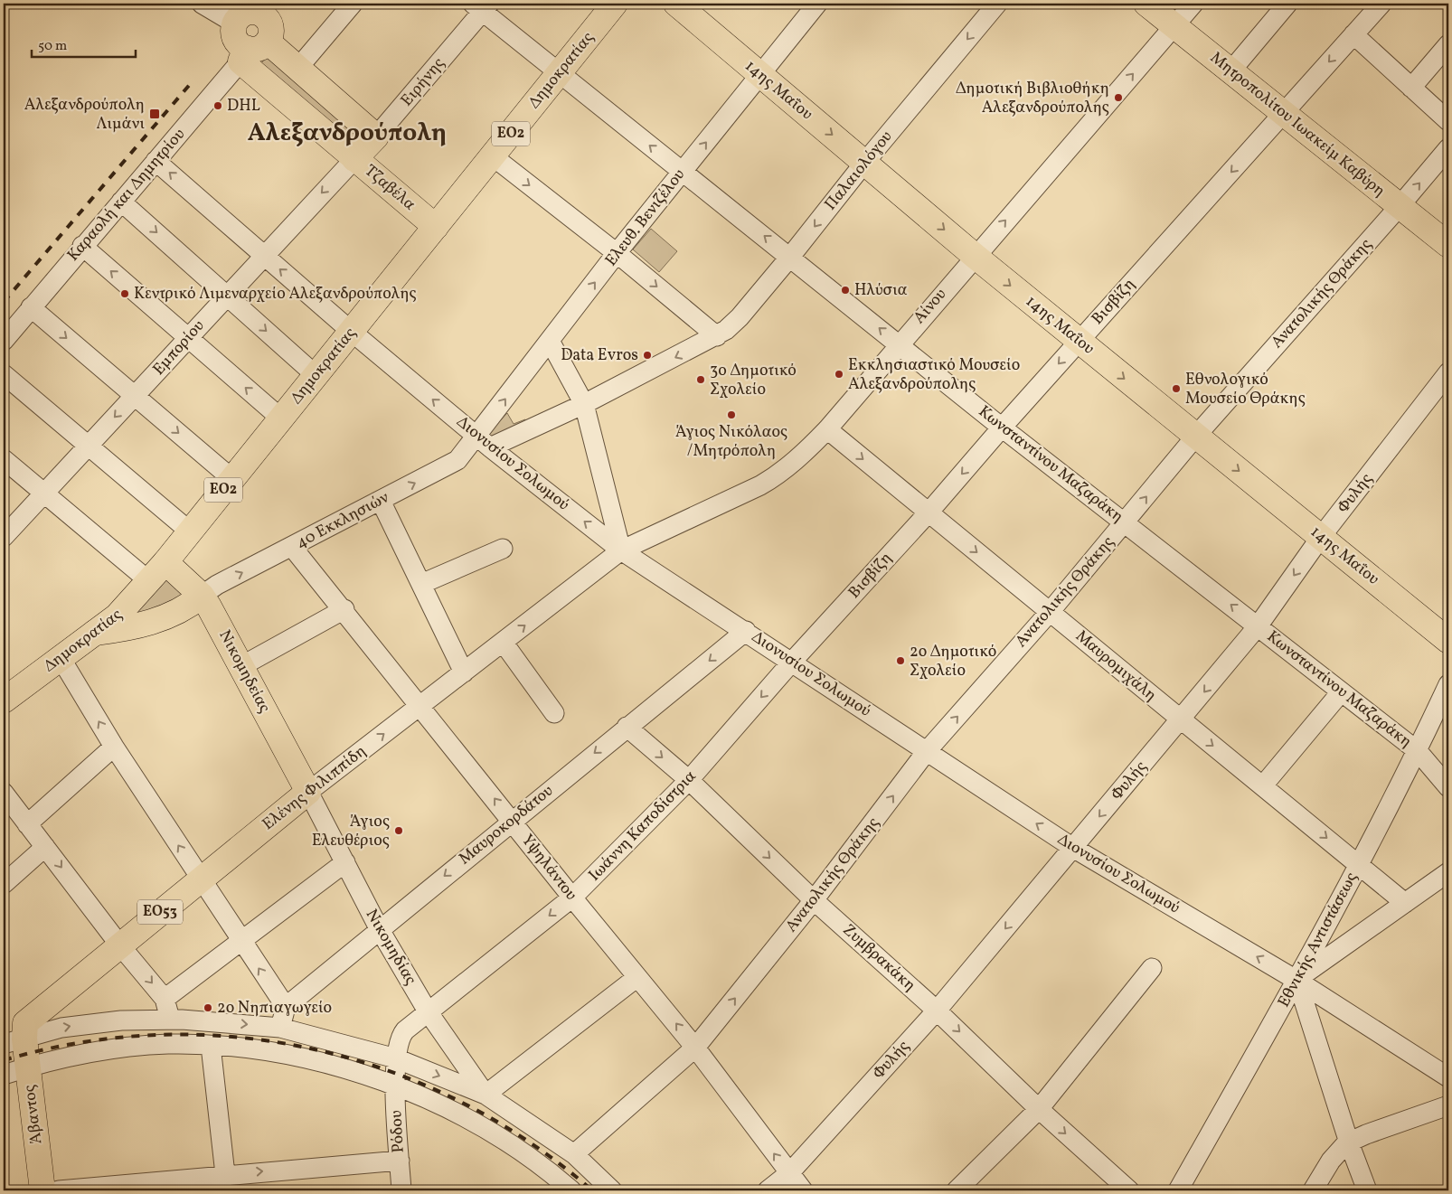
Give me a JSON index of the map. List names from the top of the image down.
{
  "streets": {
    "main road": [
      "Δημοκρατίας",
      "Ειρήνης",
      "14ης Μαΐου",
      "Μητροπολίτου Ιωακείμ Καβύρη",
      "ΕΟ2",
      "Τζαβέλα",
      "Νικομηδείας",
      "Ελένης Φιλιππίδη",
      "ΕΟ53",
      "Άβαντος"
    ],
    "street": [
      "Παλαιολόγου",
      "Καραολή και Δημητρίου",
      "Ελευθ. Βενιζέλου",
      "Ανατολικής Θράκης",
      "Βισβίζη",
      "Αίνου",
      "Εμπορίου",
      "Διονυσίου Σολωμού",
      "Κωνσταντίνου Μαζαράκη",
      "Φυλής",
      "40 Εκκλησιών",
      "Μαυρομιχάλη",
      "Μαυροκορδάτου",
      "Ιωάννη Καποδίστρια",
      "Υψηλάντου",
      "Εθνικής Αντιστάσεως",
      "Νικομηδίας",
      "Ζυμβρακάκη",
      "Ρόδου"
    ]
  },
  "crossings": [
    ["Δημοκρατίας", "Τζαβέλα"],
    ["Δημοκρατίας", "Διονυσίου Σολωμού"],
    ["Δημοκρατίας", "Κωνσταντίνου Μαζαράκη"],
    ["Δημοκρατίας", "Νικομηδείας"],
    ["Ειρήνης", "Τζαβέλα"],
    ["Ειρήνης", "Εμπορίου"],
    ["Ειρήνης", "Κωνσταντίνου Μαζαράκη"],
    ["14ης Μαΐου", "Παλαιολόγου"],
    ["14ης Μαΐου", "Ελευθ. Βενιζέλου"],
    ["14ης Μαΐου", "Ανατολικής Θράκης"],
    ["14ης Μαΐου", "Βισβίζη"],
    ["14ης Μαΐου", "Αίνου"],
    ["14ης Μαΐου", "Φυλής"],
    ["Μητροπολίτου Ιωακείμ Καβύρη", "Ανατολικής Θράκης"],
    ["Μητροπολίτου Ιωακείμ Καβύρη", "Βισβίζη"],
    ["Μητροπολίτου Ιωακείμ Καβύρη", "Αίνου"],
    ["Παλαιολόγου", "Κωνσταντίνου Μαζαράκη"],
    ["Παλαιολόγου", "40 Εκκλησιών"],
    ["Τζαβέλα", "Καραολή και Δημητρίου"],
    ["Τζαβέλα", "Εμπορίου"],
    ["Καραολή και Δημητρίου", "Διονυσίου Σολωμού"],
    ["Ελευθ. Βενιζέλου", "Διονυσίου Σολωμού"],
    ["Ελευθ. Βενιζέλου", "Κωνσταντίνου Μαζαράκη"],
    ["Ελευθ. Βενιζέλου", "40 Εκκλησιών"],
    ["Ανατολικής Θράκης", "Διονυσίου Σολωμού"],
    ["Ανατολικής Θράκης", "Κωνσταντίνου Μαζαράκη"],
    ["Ανατολικής Θράκης", "Μαυρομιχάλη"],
    ["Ανατολικής Θράκης", "Υψηλάντου"],
    ["Ανατολικής Θράκης", "Ζυμβρακάκη"],
    ["Βισβίζη", "Διονυσίου Σολωμού"],
    ["Βισβίζη", "Κωνσταντίνου Μαζαράκη"],
    ["Βισβίζη", "Μαυρομιχάλη"],
    ["Βισβίζη", "Ιωάννη Καποδίστρια"],
    ["Αίνου", "Διονυσίου Σολωμού"],
    ["Αίνου", "Κωνσταντίνου Μαζαράκη"],
    ["Αίνου", "Μαυρομιχάλη"],
    ["Αίνου", "Ελένης Φιλιππίδη"],
    ["Εμπορίου", "Διονυσίου Σολωμού"],
    ["Διονυσίου Σολωμού", "Φυλής"],
    ["Διονυσίου Σολωμού", "40 Εκκλησιών"],
    ["Διονυσίου Σολωμού", "Ελένης Φιλιππίδη"],
    ["Διονυσίου Σολωμού", "Μαυροκορδάτου"],
    ["Διονυσίου Σολωμού", "Ιωάννη Καποδίστρια"],
    ["Διονυσίου Σολωμού", "Εθνικής Αντιστάσεως"],
    ["Κωνσταντίνου Μαζαράκη", "Φυλής"],
    ["Κωνσταντίνου Μαζαράκη", "Εθνικής Αντιστάσεως"],
    ["Φυλής", "Μαυρομιχάλη"],
    ["Φυλής", "Υψηλάντου"],
    ["Φυλής", "Ζυμβρακάκη"],
    ["40 Εκκλησιών", "Νικομηδείας"],
    ["40 Εκκλησιών", "Υψηλάντου"],
    ["Μαυρομιχάλη", "Εθνικής Αντιστάσεως"],
    ["Νικομηδείας", "Ελένης Φιλιππίδη"],
    ["Νικομηδείας", "Νικομηδίας"],
    ["Ελένης Φιλιππίδη", "Υψηλάντου"],
    ["Ελένης Φιλιππίδη", "Νικομηδίας"],
    ["Ελένης Φιλιππίδη", "Άβαντος"],
    ["Μαυροκορδάτου", "Υψηλάντου"],
    ["Μαυροκορδάτου", "Νικομηδίας"],
    ["Μαυροκορδάτου", "Ζυμβρακάκη"],
    ["Ιωάννη Καποδίστρια", "Υψηλάντου"],
    ["Ιωάννη Καποδίστρια", "Νικομηδίας"],
    ["Ιωάννη Καποδίστρια", "Ζυμβρακάκη"],
    ["Ιωάννη Καποδίστρια", "Ρόδου"]
  ],
  "one_way": [
    "14ης Μαΐου",
    "Παλαιολόγου",
    "Ελευθ. Βενιζέλου",
    "Ανατολικής Θράκης",
    "Βισβίζη",
    "Αίνου",
    "Εμπορίου",
    "Μαυρομιχάλη",
    "Μαυροκορδάτου",
    "Ζυμβρακάκη"
  ],
  "districts": ["Αλεξανδρούπολη"],
  "places": {
    "other": [
      "Δημοτική Βιβλιοθήκη Αλεξανδρούπολης",
      "DHL",
      "Ηλύσια",
      "Κεντρικό Λιμεναρχείο Αλεξανδρούπολης",
      "Data Evros",
      "Εκκλησιαστικό Μουσείο Αλεξανδρούπολης",
      "3ο Δημοτικό Σχολείο",
      "Εθνολογικό Μουσείο Θράκης",
      "Άγιος Νικόλαος /Μητρόπολη",
      "2o Δημοτικό Σχολείο",
      "Άγιος Ελευθέριος",
      "2ο Νηπιαγωγείο"
    ],
    "transit": ["Αλεξανδρούπολη Λιμάνι"]
  },
  "scale_bar": "50 m"
}
